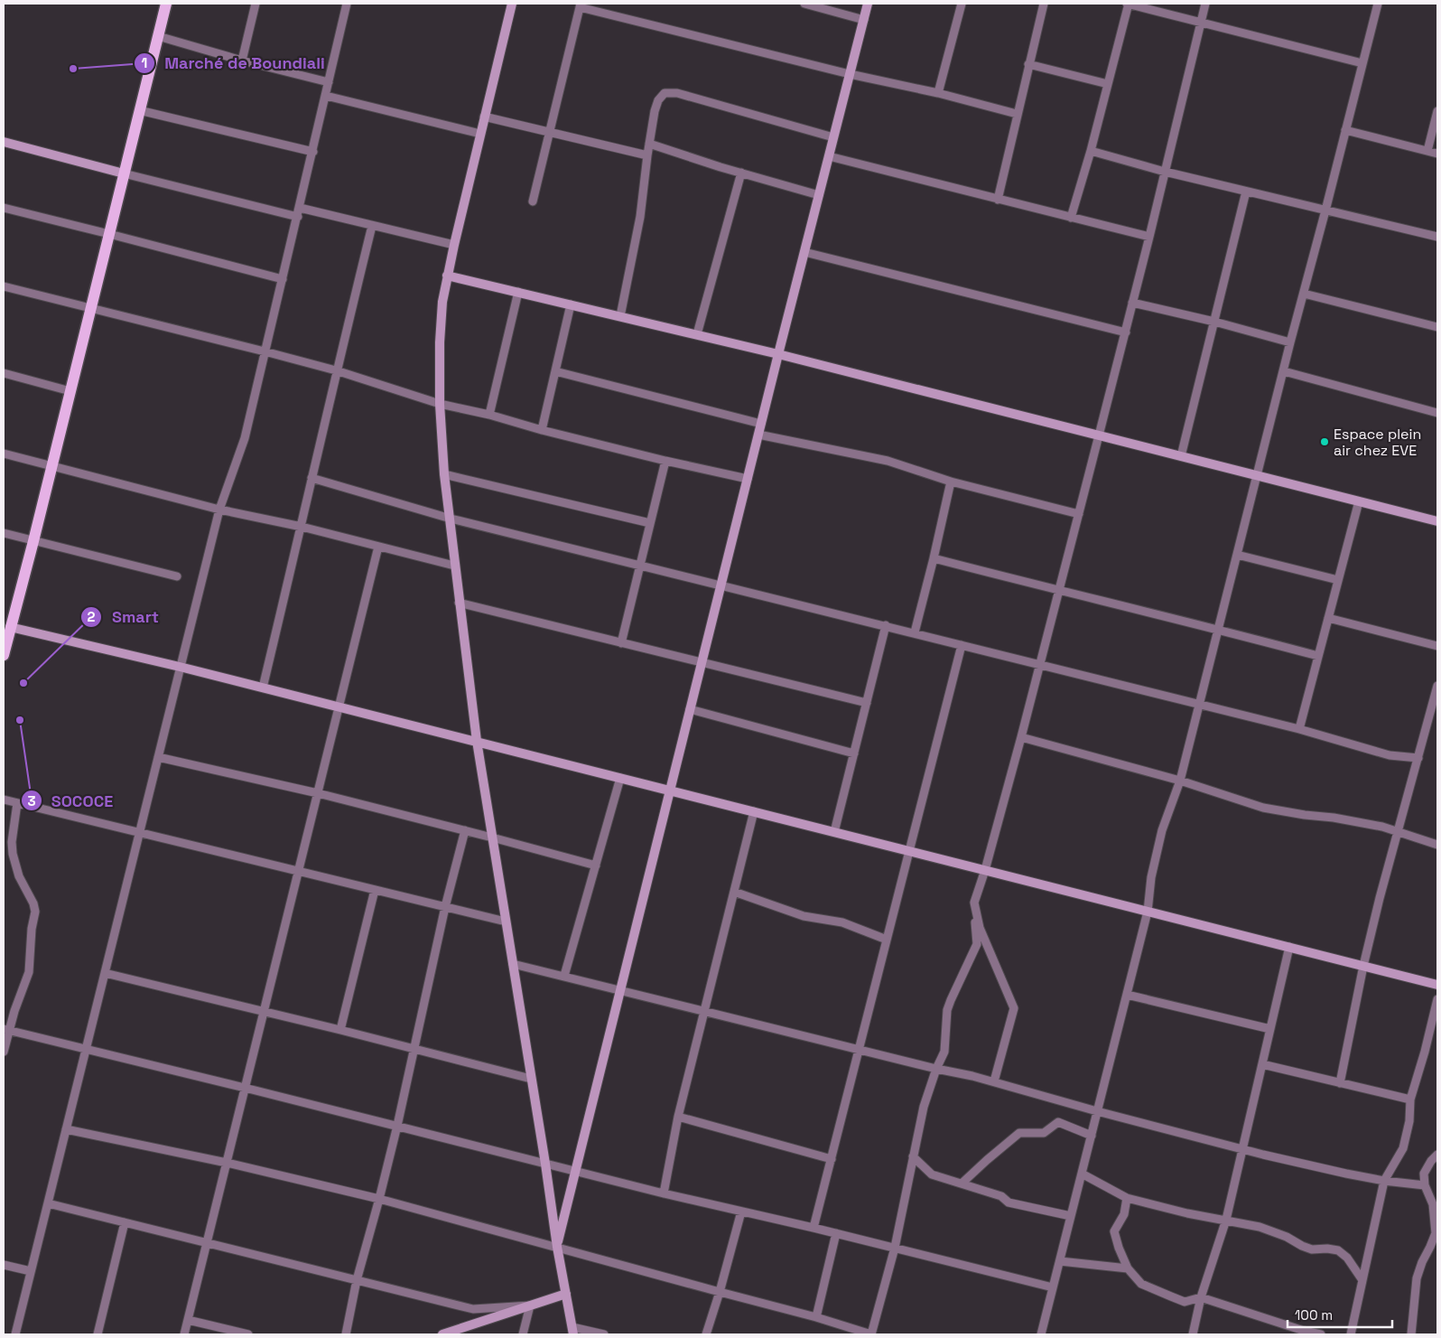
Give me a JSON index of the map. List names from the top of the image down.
{
  "places": [
    "Marché de Boundiali",
    "Espace plein air chez EVE",
    "Smart",
    "SOCOCE"
  ],
  "scale_bar": "100 m"
}
